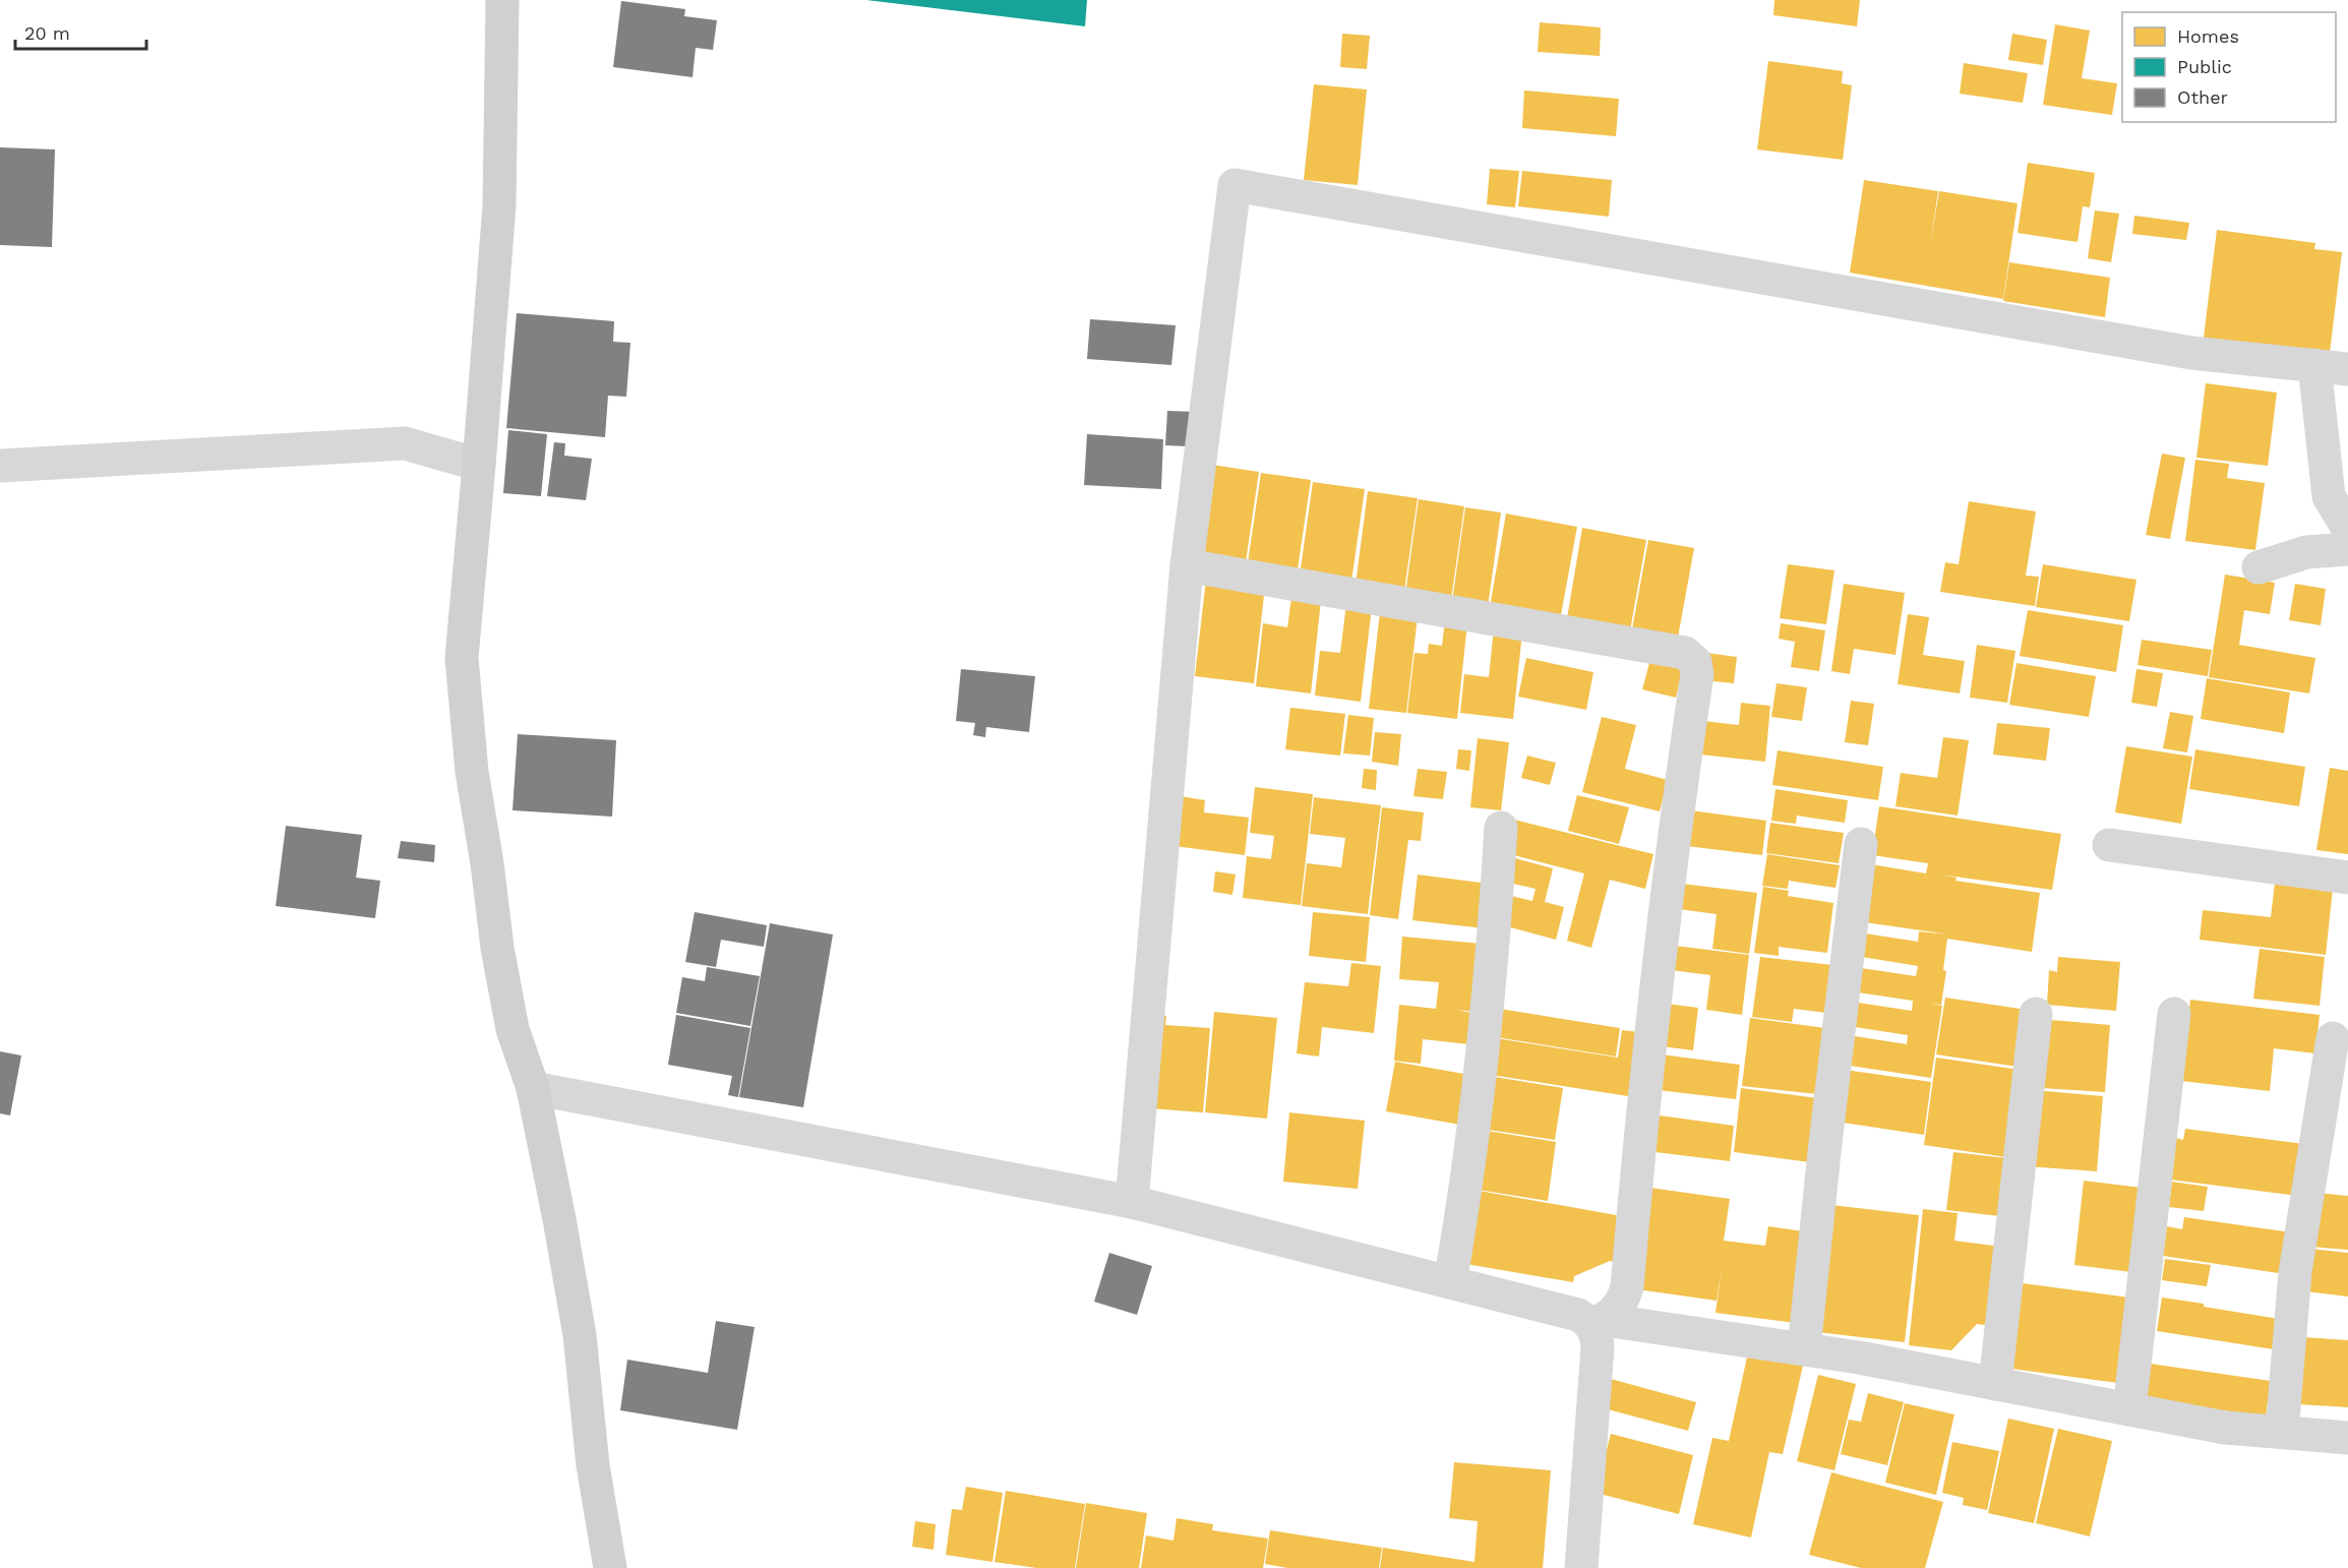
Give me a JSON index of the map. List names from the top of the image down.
{
  "legend": ["Homes", "Public", "Other"],
  "scale_bar": "20 m"
}
